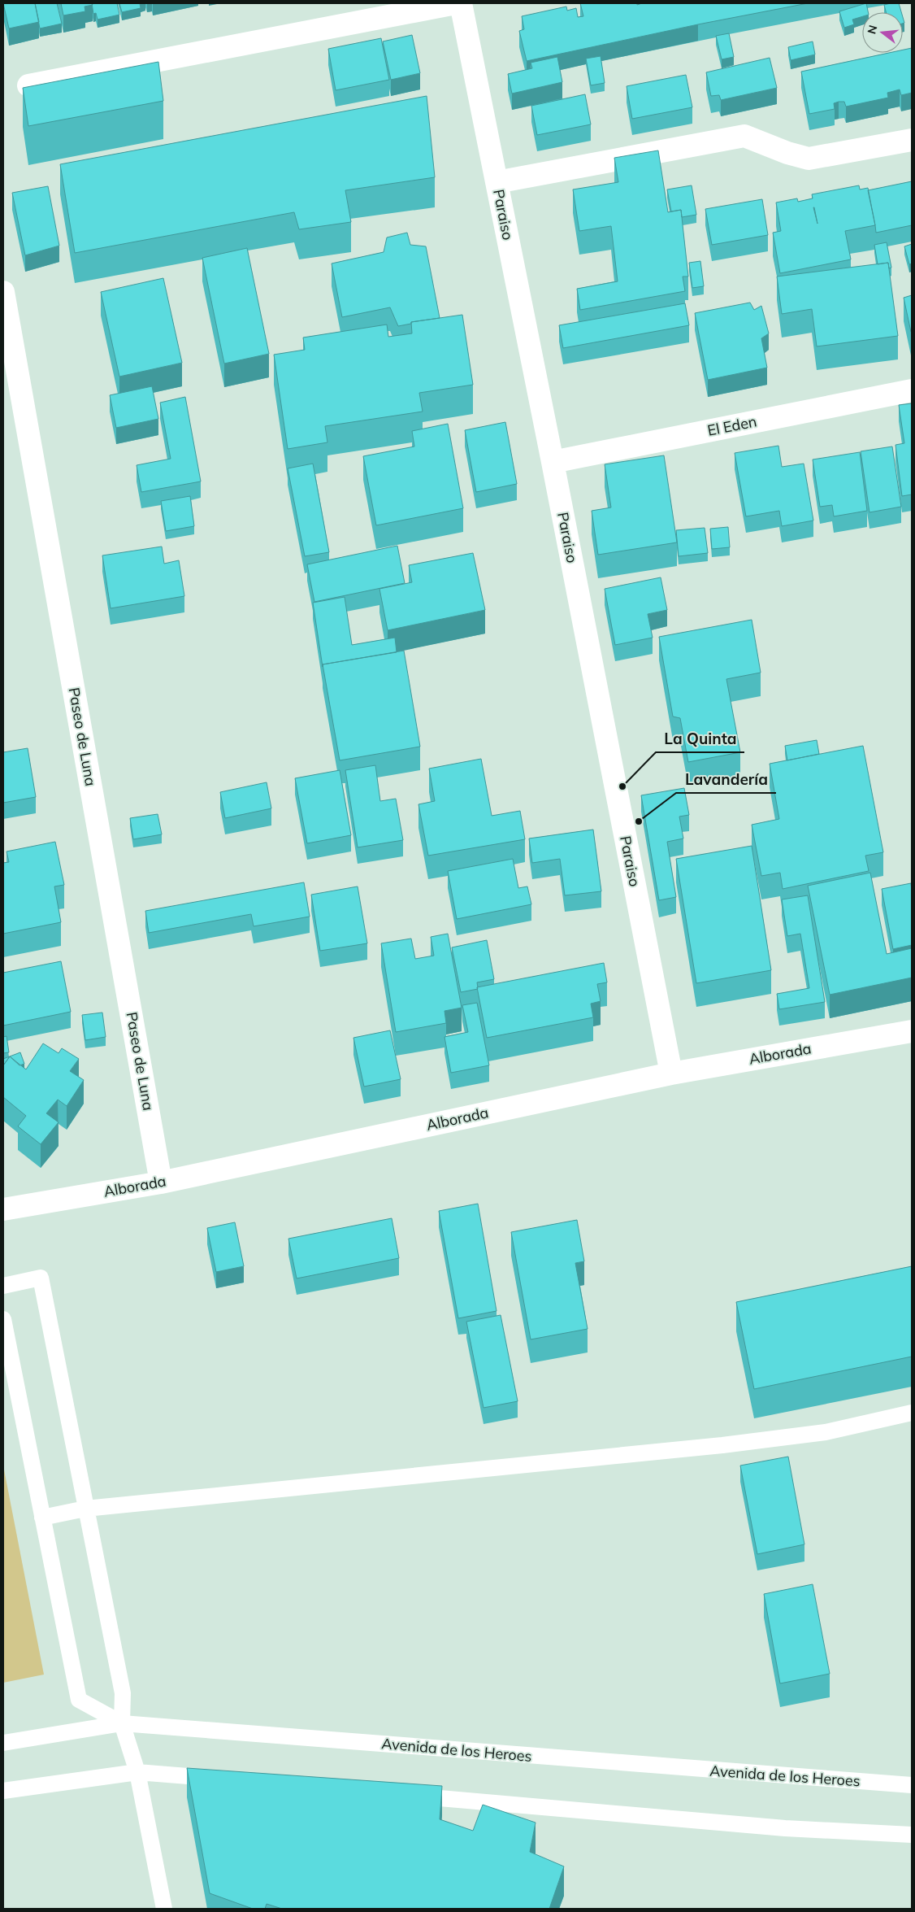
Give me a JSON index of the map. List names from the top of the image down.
{
  "streets": {
    "street": [
      "Paraiso",
      "El Eden",
      "Paseo de Luna",
      "Alborada"
    ],
    "lane": ["Avenida de los Heroes"]
  },
  "crossings": [
    ["Paraiso", "El Eden"],
    ["Paraiso", "Alborada"],
    ["Paseo de Luna", "Alborada"]
  ],
  "places": ["La Quinta", "Lavandería"],
  "north": "left"
}
